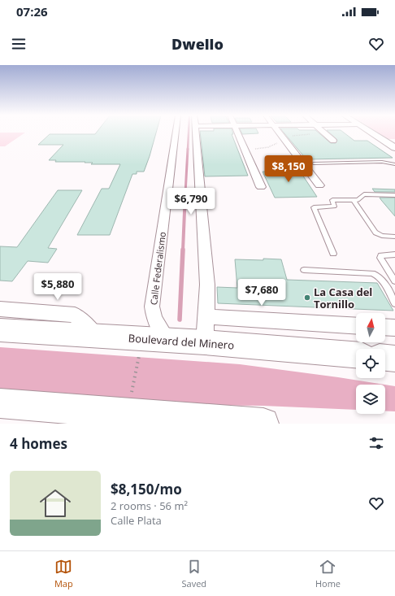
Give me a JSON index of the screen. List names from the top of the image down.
{
  "streets": {
    "main road": ["Boulevard del Minero"],
    "street": ["Calle Federalismo"]
  },
  "crossings": [
    ["Calle Federalismo", "Boulevard del Minero"]
  ],
  "places": ["La Casa del Tornillo"],
  "north": "top",
  "page": {
    "status": "07:26",
    "header": "Dwello",
    "price": [
      "$8,150",
      "$6,790",
      "$5,880",
      "$7,680"
    ],
    "heading": "4 homes",
    "list": [
      {
        "name": "$8,150/mo",
        "note": "2 rooms · 56 m² · Calle Plata"
      }
    ],
    "tabs": ["Map", "Saved", "Home"]
  }
}
